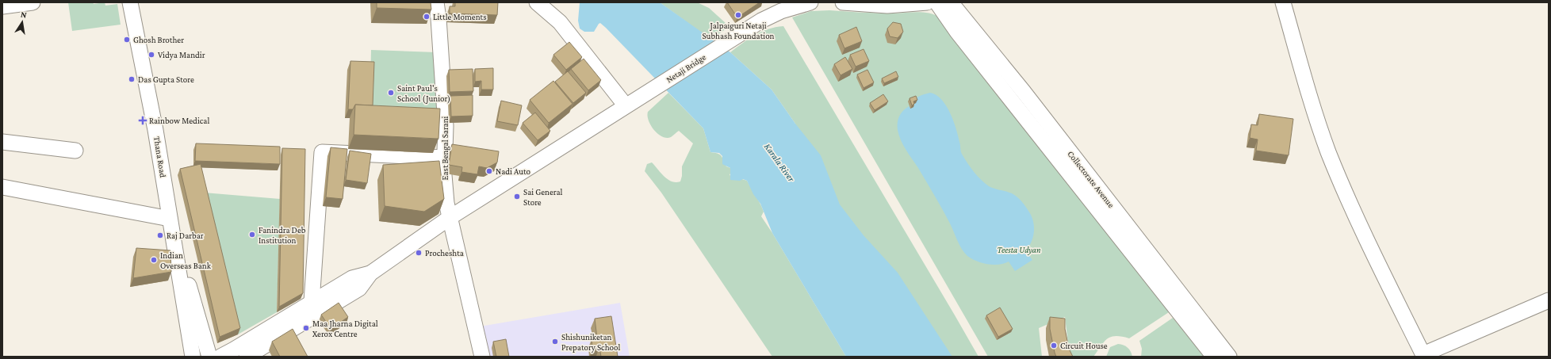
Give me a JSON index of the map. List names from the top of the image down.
{
  "streets": {
    "street": [
      "Netaji Bridge",
      "East Bengal Sarani",
      "Thana Road",
      "Collectorate Avenue"
    ]
  },
  "crossings": [
    ["Netaji Bridge", "East Bengal Sarani"]
  ],
  "water": ["Karala River"],
  "parks": ["Teesta Udyan"],
  "places": {
    "other": [
      "Jalpaiguri Netaji Subhash Foundation",
      "Little Moments",
      "Ghosh Brother",
      "Vidya Mandir",
      "Das Gupta Store",
      "Saint Paul's School (Junior)",
      "Nadi Auto",
      "Sai General Store",
      "Fanindra Deb Institution",
      "Raj Darbar",
      "Procheshta",
      "Indian Overseas Bank",
      "Maa Jharna Digital Xerox Centre",
      "Shishuniketan Prepatory School",
      "Circuit House"
    ],
    "health": ["Rainbow Medical"]
  },
  "north": "top"
}
